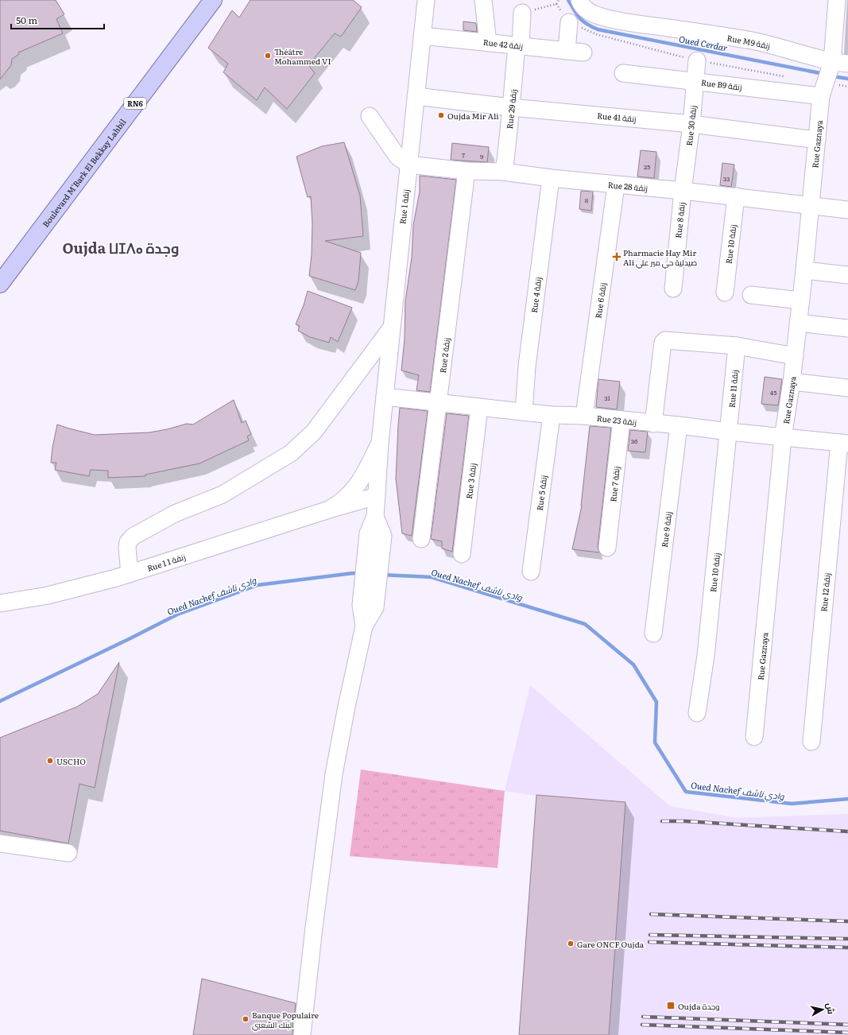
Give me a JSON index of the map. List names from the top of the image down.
{
  "streets": {
    "main road": ["RN6", "Boulevard M'Bark El Bekkay Lahbil"],
    "street": [
      "Rue M9 زنقة",
      "Rue 42 زنقة",
      "Rue B9 زنقة",
      "Rue 29 زنقة",
      "Rue 41 زنقة",
      "Rue 30 زنقة",
      "Rue Gaznaya",
      "Rue 28 زنقة",
      "Rue زنقة 1",
      "Rue 8 زنقة",
      "Rue 10 زنقة",
      "Rue 4 زنقة",
      "Rue 6 زنقة",
      "Rue 2 زنقة",
      "Rue 11 زنقة",
      "Rue 23 زنقة",
      "Rue 3 زنقة",
      "Rue 7 زنقة",
      "Rue 5 زنقة",
      "Rue 9 زنقة",
      "Rue 1 زنقة 1",
      "Rue 12 زنقة"
    ]
  },
  "crossings": [
    ["Rue M9 زنقة", "Rue B9 زنقة"],
    ["Rue M9 زنقة", "Rue Gaznaya"],
    ["Rue 42 زنقة", "Rue 29 زنقة"],
    ["Rue 42 زنقة", "Rue زنقة 1"],
    ["Rue B9 زنقة", "Rue 30 زنقة"],
    ["Rue B9 زنقة", "Rue Gaznaya"],
    ["Rue 29 زنقة", "Rue 41 زنقة"],
    ["Rue 29 زنقة", "Rue 28 زنقة"],
    ["Rue 41 زنقة", "Rue 30 زنقة"],
    ["Rue 41 زنقة", "Rue Gaznaya"],
    ["Rue 41 زنقة", "Rue زنقة 1"],
    ["Rue 30 زنقة", "Rue 28 زنقة"],
    ["Rue 30 زنقة", "Rue 8 زنقة"],
    ["Rue Gaznaya", "Rue 28 زنقة"],
    ["Rue Gaznaya", "Rue 23 زنقة"],
    ["Rue 28 زنقة", "Rue زنقة 1"],
    ["Rue 28 زنقة", "Rue 8 زنقة"],
    ["Rue 28 زنقة", "Rue 10 زنقة"],
    ["Rue 28 زنقة", "Rue 4 زنقة"],
    ["Rue 28 زنقة", "Rue 6 زنقة"],
    ["Rue 28 زنقة", "Rue 2 زنقة"],
    ["Rue زنقة 1", "Rue 23 زنقة"],
    ["Rue زنقة 1", "Rue 1 زنقة 1"],
    ["Rue 10 زنقة", "Rue 11 زنقة"],
    ["Rue 10 زنقة", "Rue 23 زنقة"],
    ["Rue 4 زنقة", "Rue 23 زنقة"],
    ["Rue 6 زنقة", "Rue 23 زنقة"],
    ["Rue 2 زنقة", "Rue 23 زنقة"],
    ["Rue 11 زنقة", "Rue 23 زنقة"],
    ["Rue 23 زنقة", "Rue 3 زنقة"],
    ["Rue 23 زنقة", "Rue 7 زنقة"],
    ["Rue 23 زنقة", "Rue 5 زنقة"],
    ["Rue 23 زنقة", "Rue 9 زنقة"],
    ["Rue 23 زنقة", "Rue 12 زنقة"]
  ],
  "districts": ["Oujda ⵡⵊⴷⴰ وجدة"],
  "water": ["Oued Cerdar", "Oued Nachef وادي ناشف"],
  "places": {
    "other": [
      "Théâtre Mohammed VI",
      "Oujda Mir Ali",
      "USCHO",
      "Gare ONCF Oujda",
      "Banque Populaire البنك الشعبي"
    ],
    "health": ["Pharmacie Hay Mir Ali صيدلية حي مير علي"],
    "transit": ["Oujda وجدة"]
  },
  "house_numbers": [
    "7",
    "9",
    "25",
    "33",
    "8",
    "45",
    "31",
    "36"
  ],
  "scale_bar": "50 m",
  "north": "right"
}
